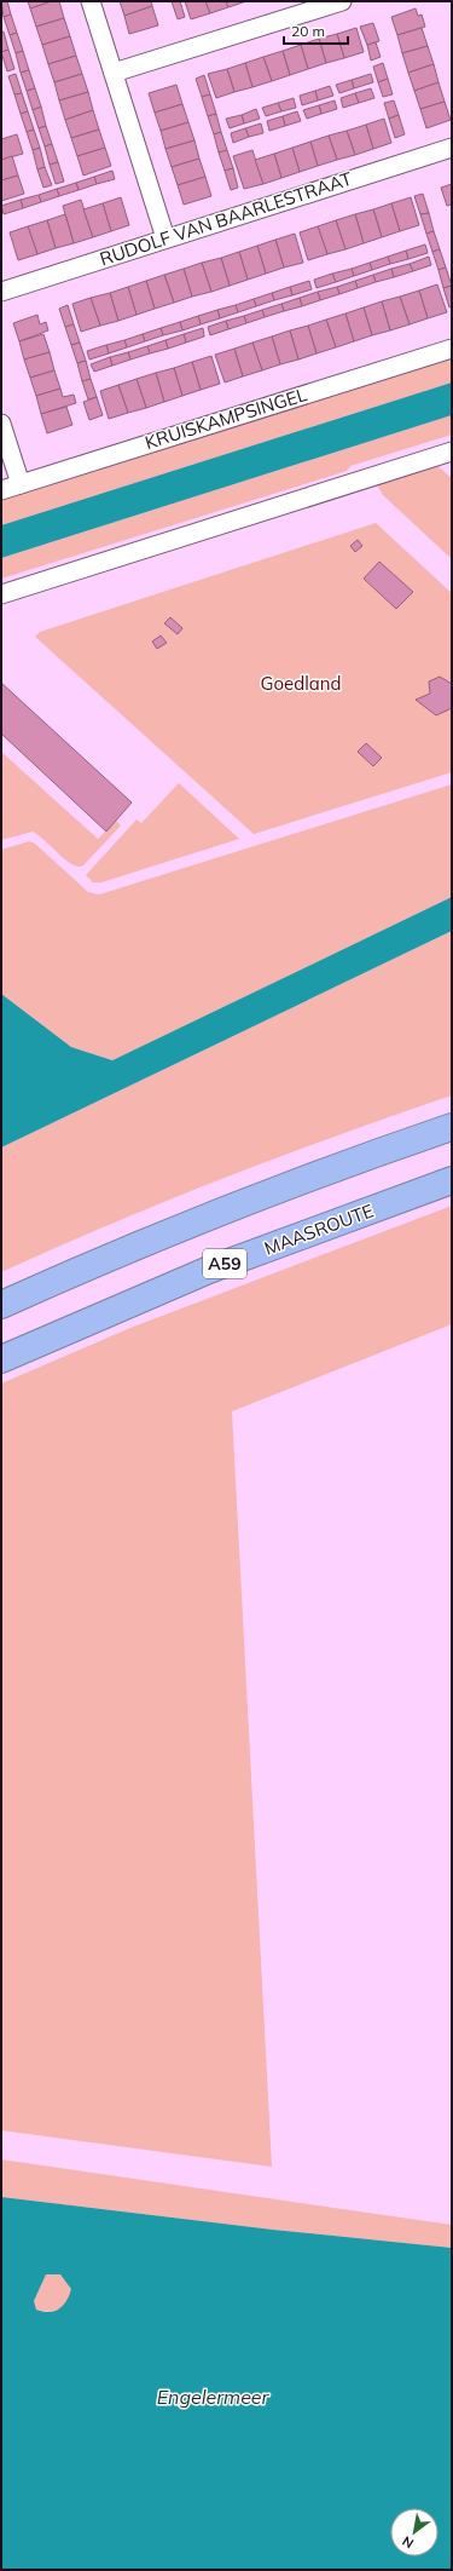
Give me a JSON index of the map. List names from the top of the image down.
{
  "streets": {
    "highway": ["MAASROUTE", "A59"],
    "street": ["RUDOLF VAN BAARLESTRAAT", "KRUISKAMPSINGEL"]
  },
  "water": ["Engelermeer"],
  "parks": ["Goedland"],
  "scale_bar": "20 m",
  "north": "bottom left"
}
